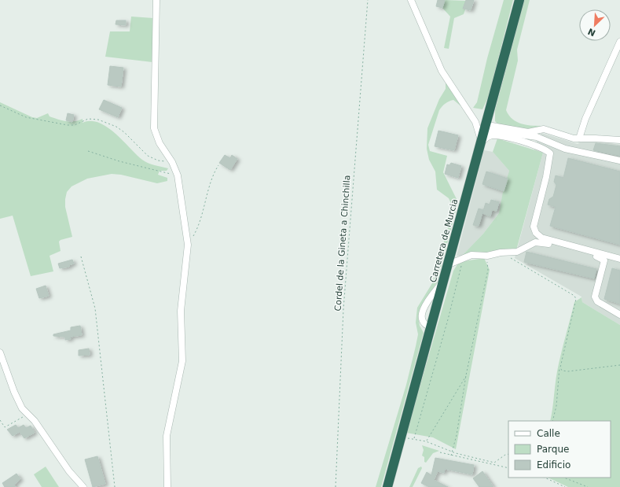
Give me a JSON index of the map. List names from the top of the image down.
{
  "streets": {
    "highway": ["Carretera de Murcia"],
    "path": ["Cordel de la Gineta a Chinchilla"]
  },
  "legend": ["Calle", "Parque", "Edificio"],
  "north": "bottom left"
}
